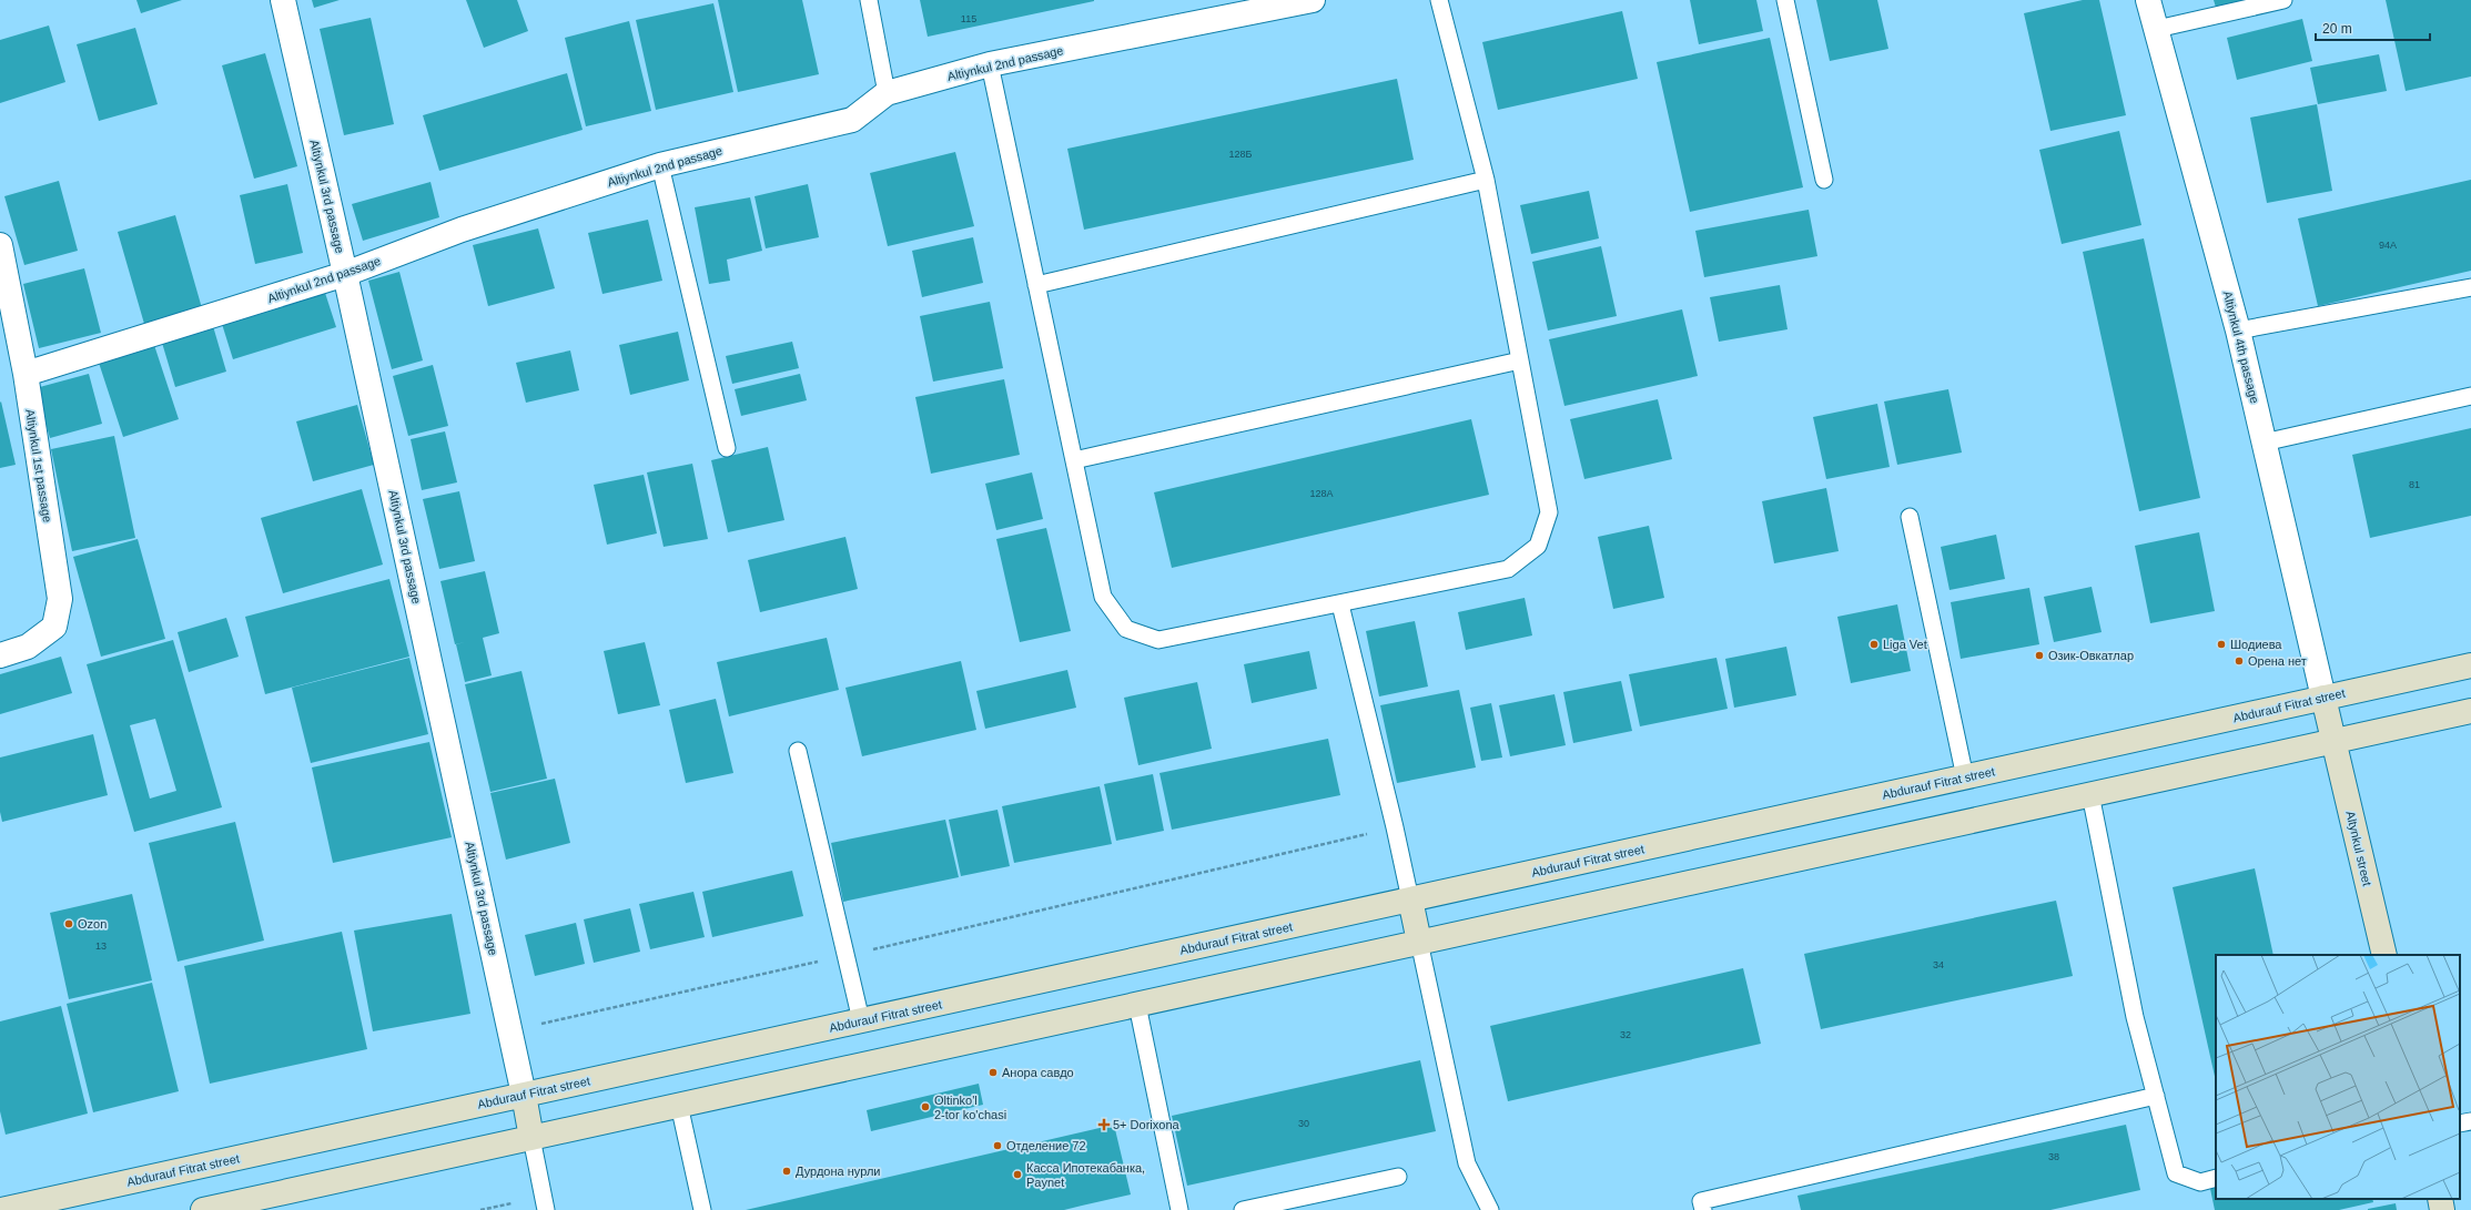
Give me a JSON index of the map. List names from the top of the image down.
{
  "streets": {
    "main road": ["Abdurauf Fitrat street", "Altynkul street"],
    "street": [
      "Altiynkul 2nd passage",
      "Altiynkul 3rd passage",
      "Altiynkul 4th passage",
      "Altiynkul 1st passage"
    ]
  },
  "crossings": [
    ["Altiynkul 2nd passage", "Altiynkul 3rd passage"],
    ["Altiynkul 2nd passage", "Altiynkul 1st passage"],
    ["Altiynkul 3rd passage", "Abdurauf Fitrat street"],
    ["Altiynkul 4th passage", "Abdurauf Fitrat street"],
    ["Altiynkul 4th passage", "Altynkul street"],
    ["Abdurauf Fitrat street", "Altynkul street"]
  ],
  "places": {
    "other": [
      "Liga Vet",
      "Шодиева",
      "Озик-Овкатлар",
      "Орена нет",
      "Ozon",
      "Анора савдо",
      "Oltinko'l 2-tor ko'chasi",
      "Отделение 72",
      "Дурдона нурли",
      "Касса Ипотекабанка, Paynet"
    ],
    "health": ["5+ Dorixona"]
  },
  "house_numbers": [
    "115",
    "128Б",
    "94A",
    "81",
    "128A",
    "13",
    "34",
    "32",
    "30",
    "38"
  ],
  "scale_bar": "20 m"
}
